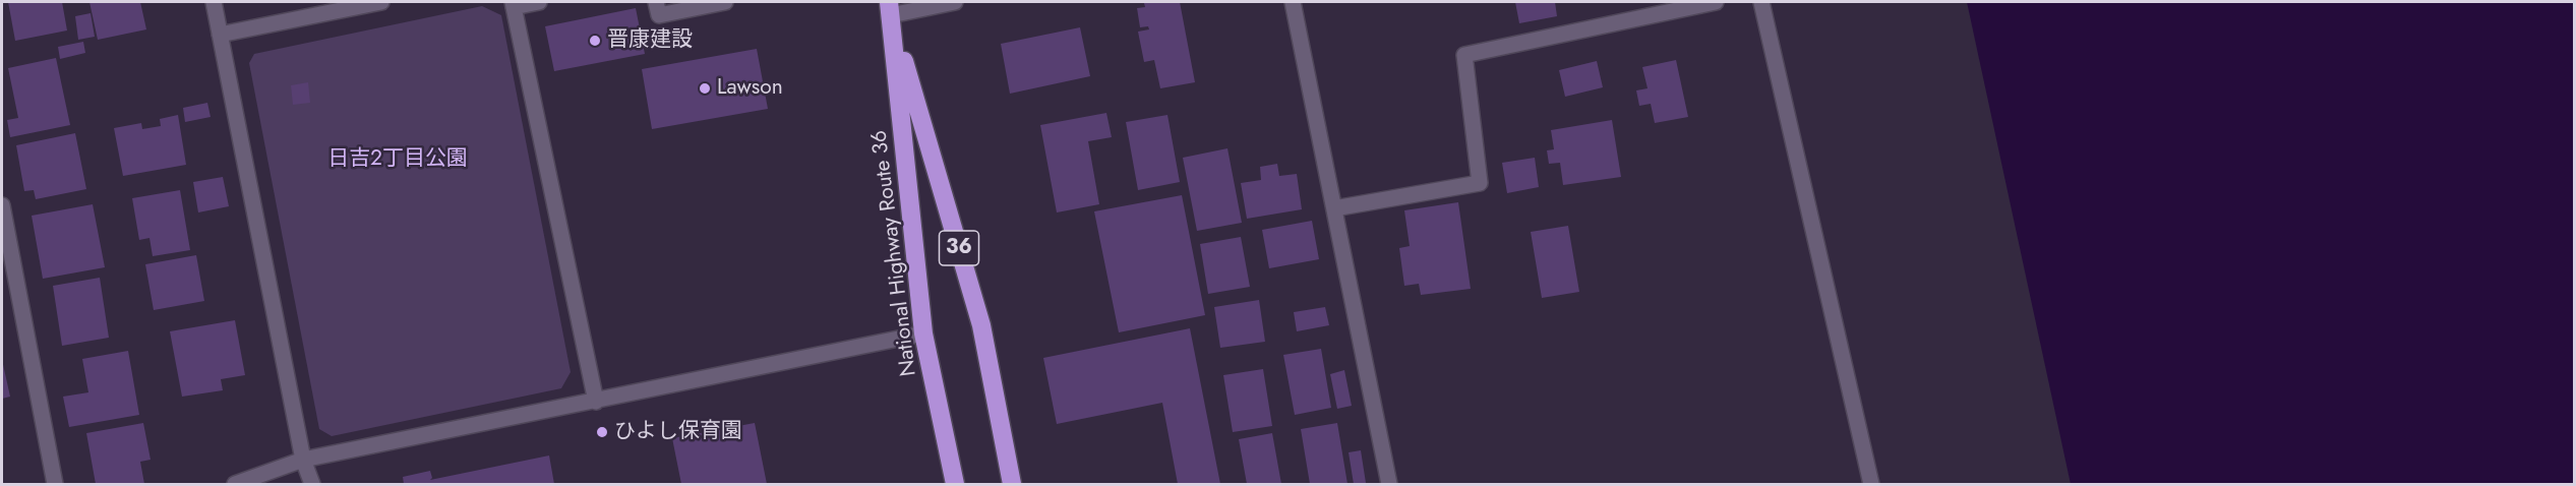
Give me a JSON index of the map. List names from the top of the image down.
{
  "streets": {
    "highway": ["36", "National Highway Route 36"]
  },
  "parks": ["日吉2丁目公園"],
  "places": ["晋康建設", "Lawson", "ひよし保育園"]
}
